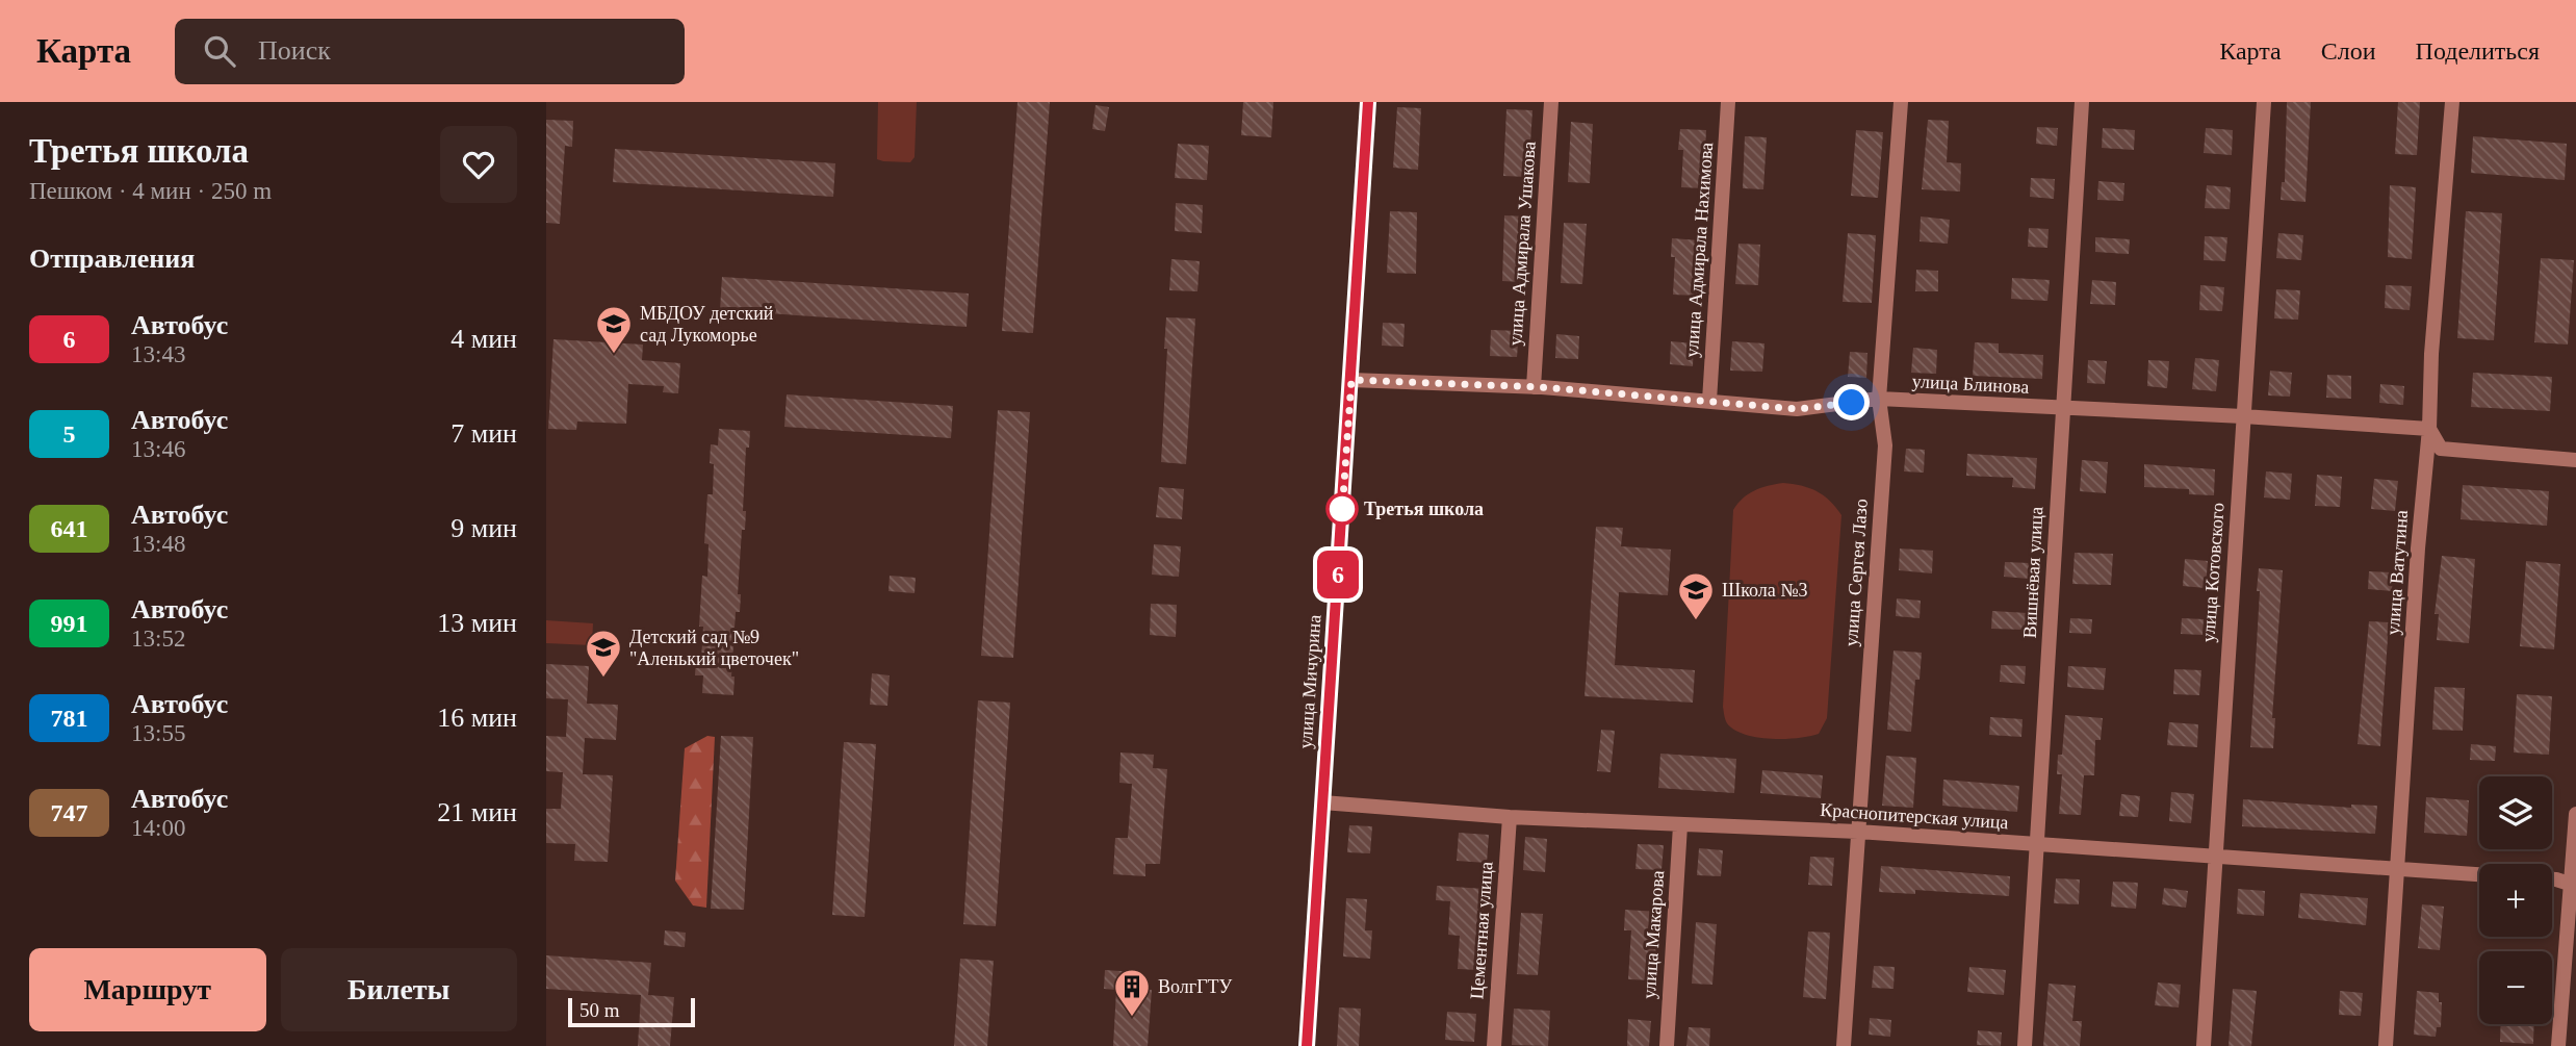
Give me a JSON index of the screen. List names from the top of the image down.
{
  "streets": {
    "street": [
      "улица Адмирала Ушакова",
      "улица Адмирала Нахимова",
      "улица Блинова",
      "улица Сергея Лазо",
      "Вишнёвая улица",
      "улица Котовского",
      "улица Ватутина",
      "улица Мичурина",
      "Краснопитерская улица",
      "Цементная улица",
      "улица Макарова"
    ]
  },
  "crossings": [
    ["улица Адмирала Ушакова", "улица Блинова"],
    ["улица Адмирала Нахимова", "улица Блинова"],
    ["улица Блинова", "улица Сергея Лазо"],
    ["улица Блинова", "Вишнёвая улица"],
    ["улица Блинова", "улица Котовского"],
    ["улица Блинова", "улица Ватутина"],
    ["улица Блинова", "улица Мичурина"],
    ["улица Сергея Лазо", "Краснопитерская улица"],
    ["Вишнёвая улица", "Краснопитерская улица"],
    ["улица Котовского", "Краснопитерская улица"],
    ["улица Ватутина", "Краснопитерская улица"],
    ["улица Мичурина", "Краснопитерская улица"],
    ["Краснопитерская улица", "Цементная улица"],
    ["Краснопитерская улица", "улица Макарова"]
  ],
  "places": {
    "school or university": ["МБДОУ детский сад Лукоморье", "Школа №3", "Детский сад №9 \"Аленький цветочек\""],
    "other": ["Третья школа"],
    "building": ["ВолгГТУ"]
  },
  "lines": ["bus line 6"],
  "scale_bar": "50 m",
  "page": {
    "header": "Карта",
    "search": "Поиск",
    "nav": ["Карта", "Слои", "Поделиться"],
    "heading": [
      ["Третья школа", "Пешком · 4 мин · 250 m"],
      "Отправления"
    ],
    "on_map": "6",
    "list": [
      {
        "mark": "6",
        "name": "Автобус",
        "note": "13:43",
        "value": "4 мин"
      },
      {
        "mark": "5",
        "name": "Автобус",
        "note": "13:46",
        "value": "7 мин"
      },
      {
        "mark": "641",
        "name": "Автобус",
        "note": "13:48",
        "value": "9 мин"
      },
      {
        "mark": "991",
        "name": "Автобус",
        "note": "13:52",
        "value": "13 мин"
      },
      {
        "mark": "781",
        "name": "Автобус",
        "note": "13:55",
        "value": "16 мин"
      },
      {
        "mark": "747",
        "name": "Автобус",
        "note": "14:00",
        "value": "21 мин"
      }
    ],
    "map_buttons": ["+", "−"],
    "buttons": ["Маршрут", "Билеты"],
    "scale": "50 m"
  }
}
